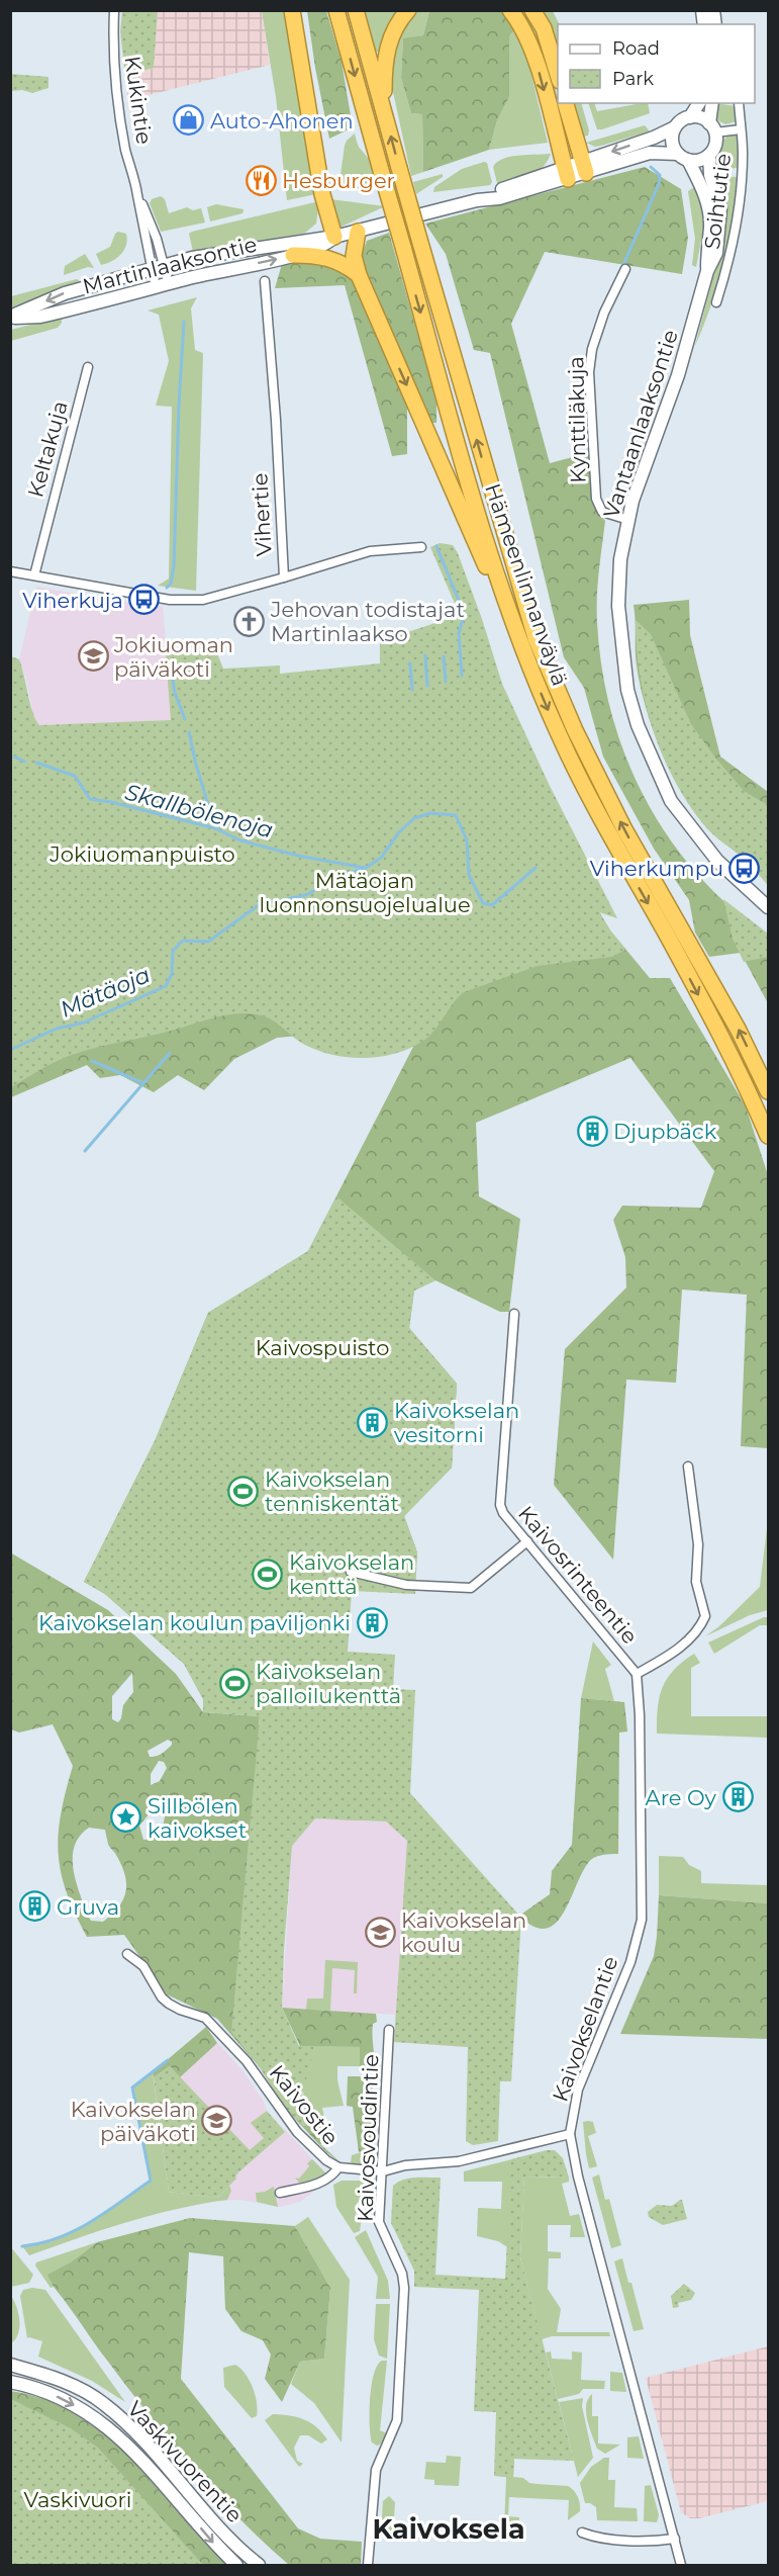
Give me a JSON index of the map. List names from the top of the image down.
{
  "streets": {
    "highway": ["Hämeenlinnanväylä"],
    "main road": ["Martinlaaksontie", "Vantaanlaaksontie", "Vaskivuorentie"],
    "street": [
      "Kukintie",
      "Soihtutie",
      "Kynttiläkuja",
      "Keltakuja",
      "Vihertie",
      "Kaivosrinteentie",
      "Kaivokselantie",
      "Kaivostie",
      "Kaivosvoudintie"
    ]
  },
  "crossings": [
    ["Kukintie", "Martinlaaksontie"],
    ["Martinlaaksontie", "Vantaanlaaksontie"],
    ["Kynttiläkuja", "Vantaanlaaksontie"],
    ["Keltakuja", "Vihertie"],
    ["Kaivosrinteentie", "Kaivokselantie"],
    ["Kaivokselantie", "Kaivostie"],
    ["Kaivostie", "Kaivosvoudintie"]
  ],
  "districts": ["Kaivoksela"],
  "water": ["Skallbölenoja", "Mätäoja"],
  "parks": [
    "Jokiuomanpuisto",
    "Mätäojan luonnonsuojelualue",
    "Kaivospuisto",
    "Vaskivuori"
  ],
  "places": {
    "shop": ["Auto-Ahonen"],
    "restaurant": ["Hesburger"],
    "bus stop": ["Viherkuja", "Viherkumpu"],
    "church": ["Jehovan todistajat Martinlaakso"],
    "school or university": ["Jokiuoman päiväkoti", "Kaivokselan koulu", "Kaivokselan päiväkoti"],
    "building": [
      "Djupbäck",
      "Kaivokselan vesitorni",
      "Kaivokselan koulun paviljonki",
      "Are Oy",
      "Gruva"
    ],
    "sports": ["Kaivokselan tenniskentät", "Kaivokselan kenttä", "Kaivokselan palloilukenttä"],
    "place": ["Sillbölen kaivokset"]
  },
  "legend": ["Road", "Park"]
}
